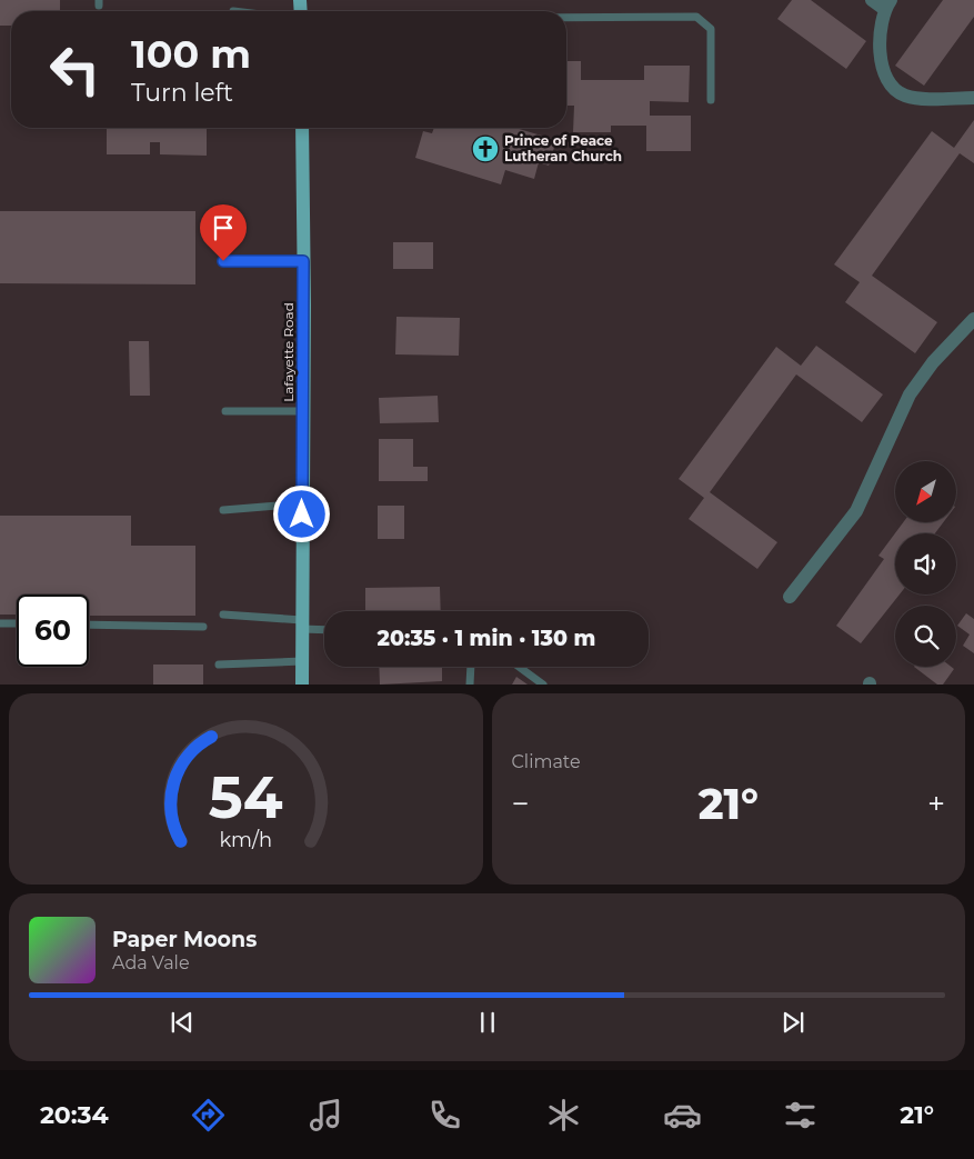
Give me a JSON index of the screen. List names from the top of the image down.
{
  "streets": {
    "main road": ["Lafayette Road"]
  },
  "places": {
    "church": ["Prince of Peace Lutheran Church"]
  },
  "north": "bottom left",
  "page": {
    "turn": ["100 m", "Turn left"],
    "limit": "60",
    "trip": "20:35 · 1 min · 130 m",
    "tile": "Climate",
    "heat": ["−", "21°", "+"],
    "song": ["Paper Moons", "Ada Vale"],
    "tabs": ["20:34", "21°"],
    "gauge": ["54", "km/h"]
  }
}
